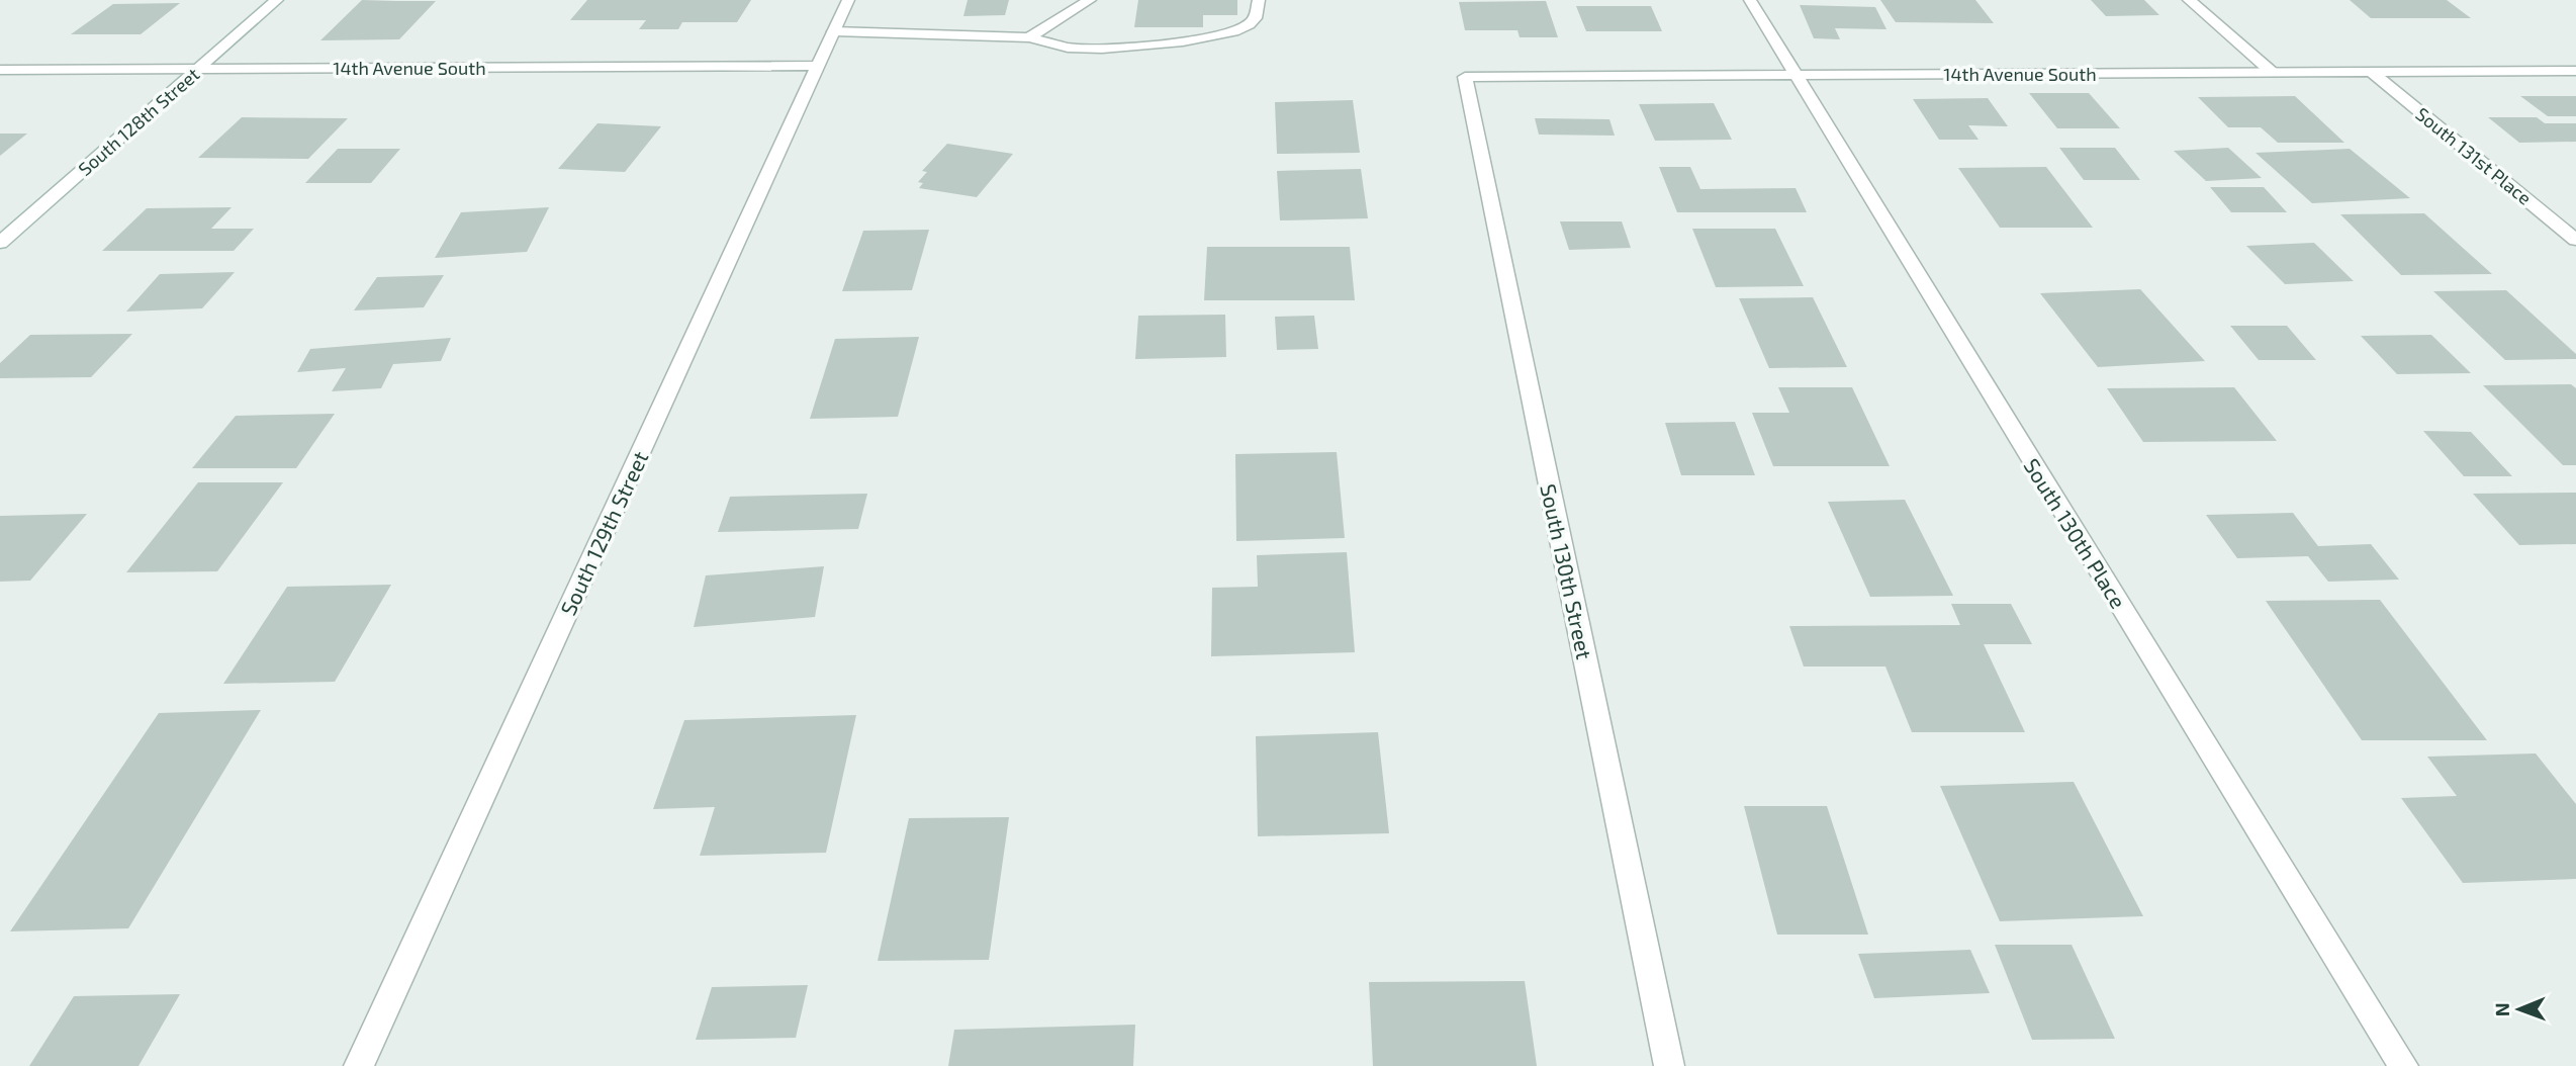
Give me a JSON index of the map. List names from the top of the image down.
{
  "streets": {
    "street": [
      "14th Avenue South",
      "South 128th Street",
      "South 131st Place",
      "South 129th Street",
      "South 130th Place",
      "South 130th Street"
    ]
  },
  "crossings": [
    ["14th Avenue South", "South 128th Street"],
    ["14th Avenue South", "South 131st Place"],
    ["14th Avenue South", "South 129th Street"],
    ["14th Avenue South", "South 130th Place"],
    ["14th Avenue South", "South 130th Street"]
  ],
  "north": "left"
}
